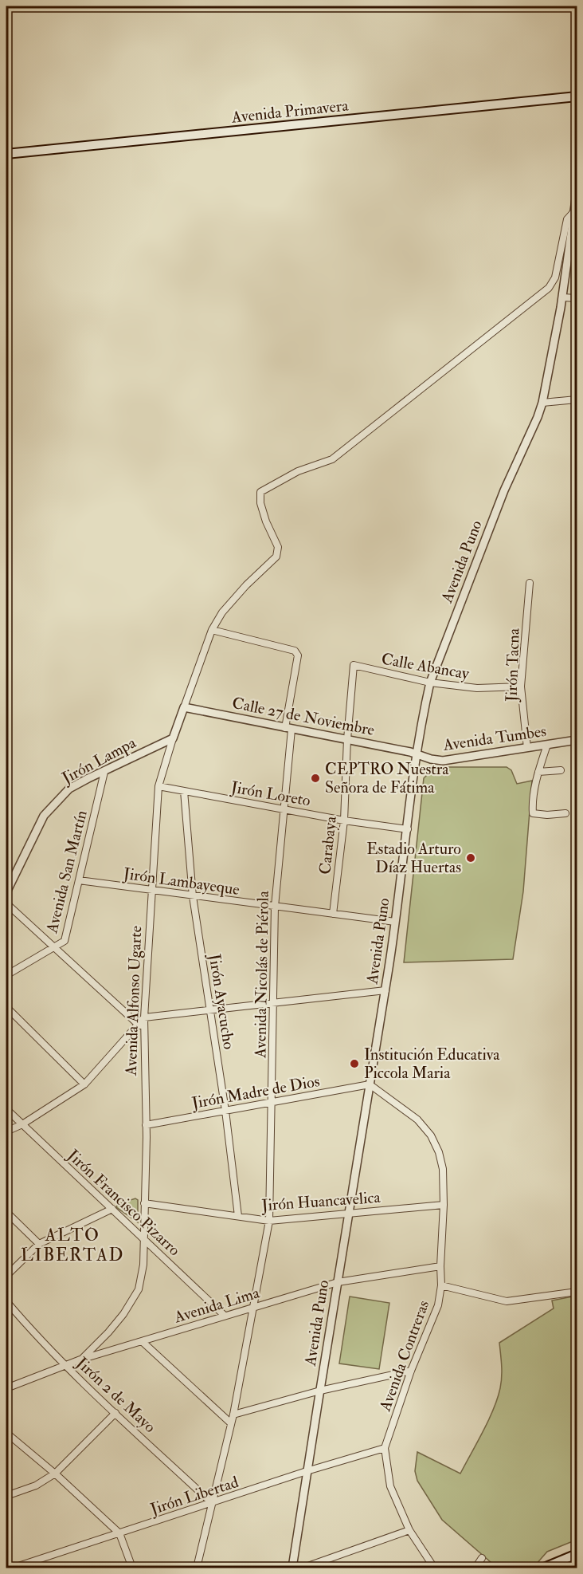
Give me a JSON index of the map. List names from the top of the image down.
{
  "streets": {
    "main road": ["Avenida Primavera"],
    "street": [
      "Avenida Puno",
      "Jirón Tacna",
      "Calle Abancay",
      "Calle 27 de Noviembre",
      "Avenida Tumbes",
      "Jirón Lampa",
      "Jirón Loreto",
      "Carabaya",
      "Avenida San Martín",
      "Jirón Lambayeque",
      "Avenida Nicolás de Piérola",
      "Avenida Alfonso Ugarte",
      "Jirón Ayacucho",
      "Jirón Madre de Dios",
      "Jirón Huancavelica",
      "Jirón Francisco Pizarro",
      "Avenida Lima",
      "Avenida Contreras",
      "Jirón 2 de Mayo",
      "Jirón Libertad"
    ]
  },
  "crossings": [
    ["Avenida Puno", "Calle Abancay"],
    ["Avenida Puno", "Calle 27 de Noviembre"],
    ["Avenida Puno", "Avenida Tumbes"],
    ["Avenida Puno", "Jirón Loreto"],
    ["Avenida Puno", "Jirón Lambayeque"],
    ["Avenida Puno", "Avenida Alfonso Ugarte"],
    ["Avenida Puno", "Jirón Madre de Dios"],
    ["Avenida Puno", "Jirón Huancavelica"],
    ["Avenida Puno", "Avenida Lima"],
    ["Avenida Puno", "Avenida Contreras"],
    ["Avenida Puno", "Jirón Libertad"],
    ["Jirón Tacna", "Calle Abancay"],
    ["Jirón Tacna", "Avenida Tumbes"],
    ["Calle Abancay", "Carabaya"],
    ["Calle 27 de Noviembre", "Avenida Tumbes"],
    ["Calle 27 de Noviembre", "Carabaya"],
    ["Calle 27 de Noviembre", "Avenida Nicolás de Piérola"],
    ["Calle 27 de Noviembre", "Avenida Alfonso Ugarte"],
    ["Jirón Lampa", "Avenida San Martín"],
    ["Jirón Lampa", "Avenida Alfonso Ugarte"],
    ["Jirón Loreto", "Carabaya"],
    ["Jirón Loreto", "Avenida Nicolás de Piérola"],
    ["Jirón Loreto", "Avenida Alfonso Ugarte"],
    ["Jirón Loreto", "Jirón Ayacucho"],
    ["Carabaya", "Jirón Lambayeque"],
    ["Avenida San Martín", "Jirón Lambayeque"],
    ["Jirón Lambayeque", "Avenida Nicolás de Piérola"],
    ["Jirón Lambayeque", "Avenida Alfonso Ugarte"],
    ["Jirón Lambayeque", "Jirón Ayacucho"],
    ["Avenida Nicolás de Piérola", "Avenida Alfonso Ugarte"],
    ["Avenida Nicolás de Piérola", "Jirón Madre de Dios"],
    ["Avenida Nicolás de Piérola", "Jirón Huancavelica"],
    ["Avenida Nicolás de Piérola", "Avenida Lima"],
    ["Avenida Nicolás de Piérola", "Jirón 2 de Mayo"],
    ["Avenida Nicolás de Piérola", "Jirón Libertad"],
    ["Avenida Alfonso Ugarte", "Jirón Madre de Dios"],
    ["Avenida Alfonso Ugarte", "Jirón Huancavelica"],
    ["Avenida Alfonso Ugarte", "Jirón Francisco Pizarro"],
    ["Avenida Alfonso Ugarte", "Avenida Lima"],
    ["Jirón Ayacucho", "Jirón Madre de Dios"],
    ["Jirón Ayacucho", "Jirón Huancavelica"],
    ["Jirón Madre de Dios", "Avenida Contreras"],
    ["Jirón Huancavelica", "Avenida Contreras"],
    ["Jirón Francisco Pizarro", "Avenida Lima"],
    ["Avenida Lima", "Avenida Contreras"],
    ["Avenida Lima", "Jirón 2 de Mayo"],
    ["Avenida Contreras", "Jirón Libertad"],
    ["Jirón 2 de Mayo", "Jirón Libertad"]
  ],
  "districts": ["ALTO LIBERTAD"],
  "places": ["CEPTRO Nuestra Señora de Fátima", "Estadio Arturo Díaz Huertas", "Institución Educativa Piccola Maria"]
}
